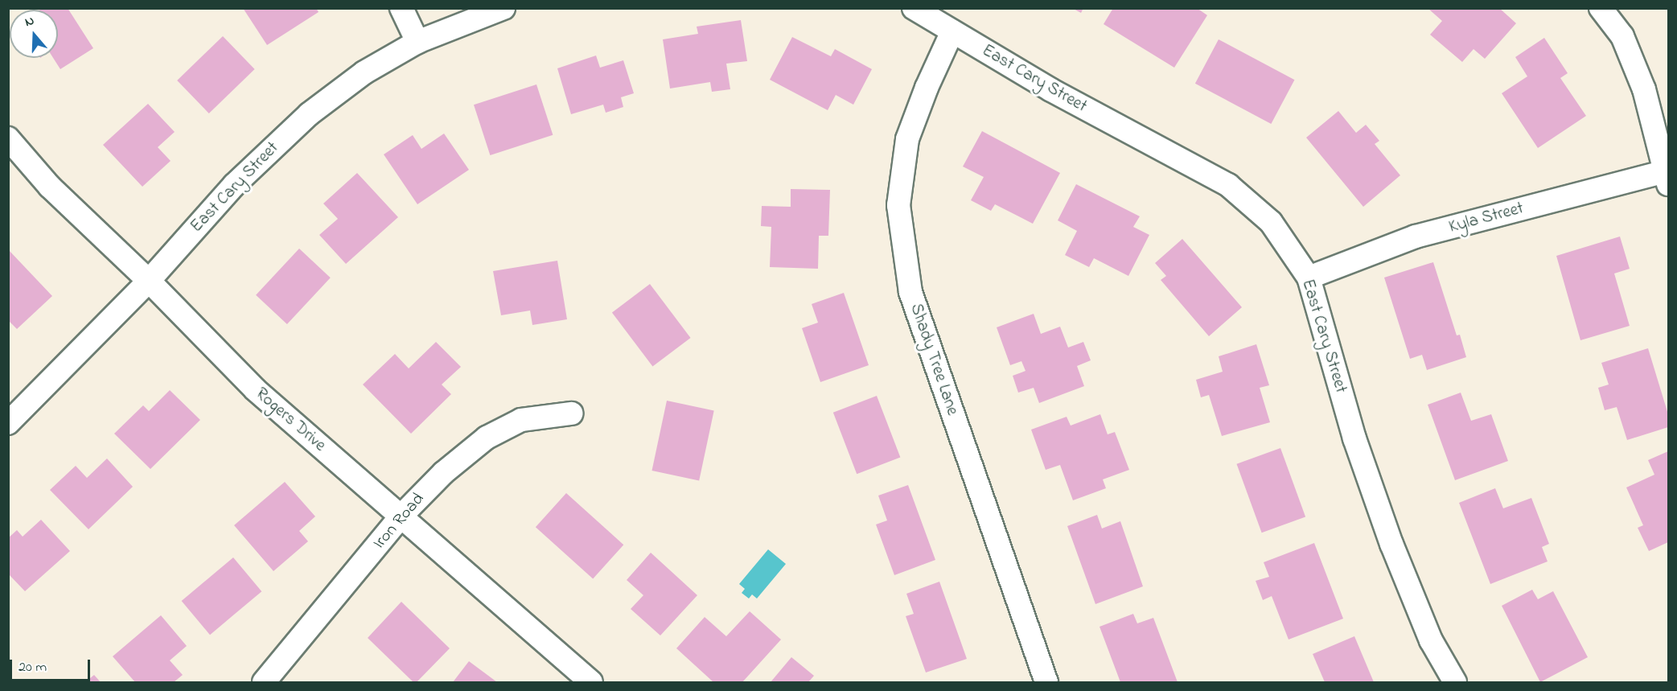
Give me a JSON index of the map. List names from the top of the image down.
{
  "streets": {
    "street": [
      "East Cary Street",
      "Kyla Street",
      "Shady Tree Lane",
      "Rogers Drive",
      "Iron Road"
    ]
  },
  "crossings": [
    ["East Cary Street", "Kyla Street"],
    ["East Cary Street", "Shady Tree Lane"],
    ["East Cary Street", "Rogers Drive"],
    ["Rogers Drive", "Iron Road"]
  ],
  "scale_bar": "20 m",
  "north": "top"
}
